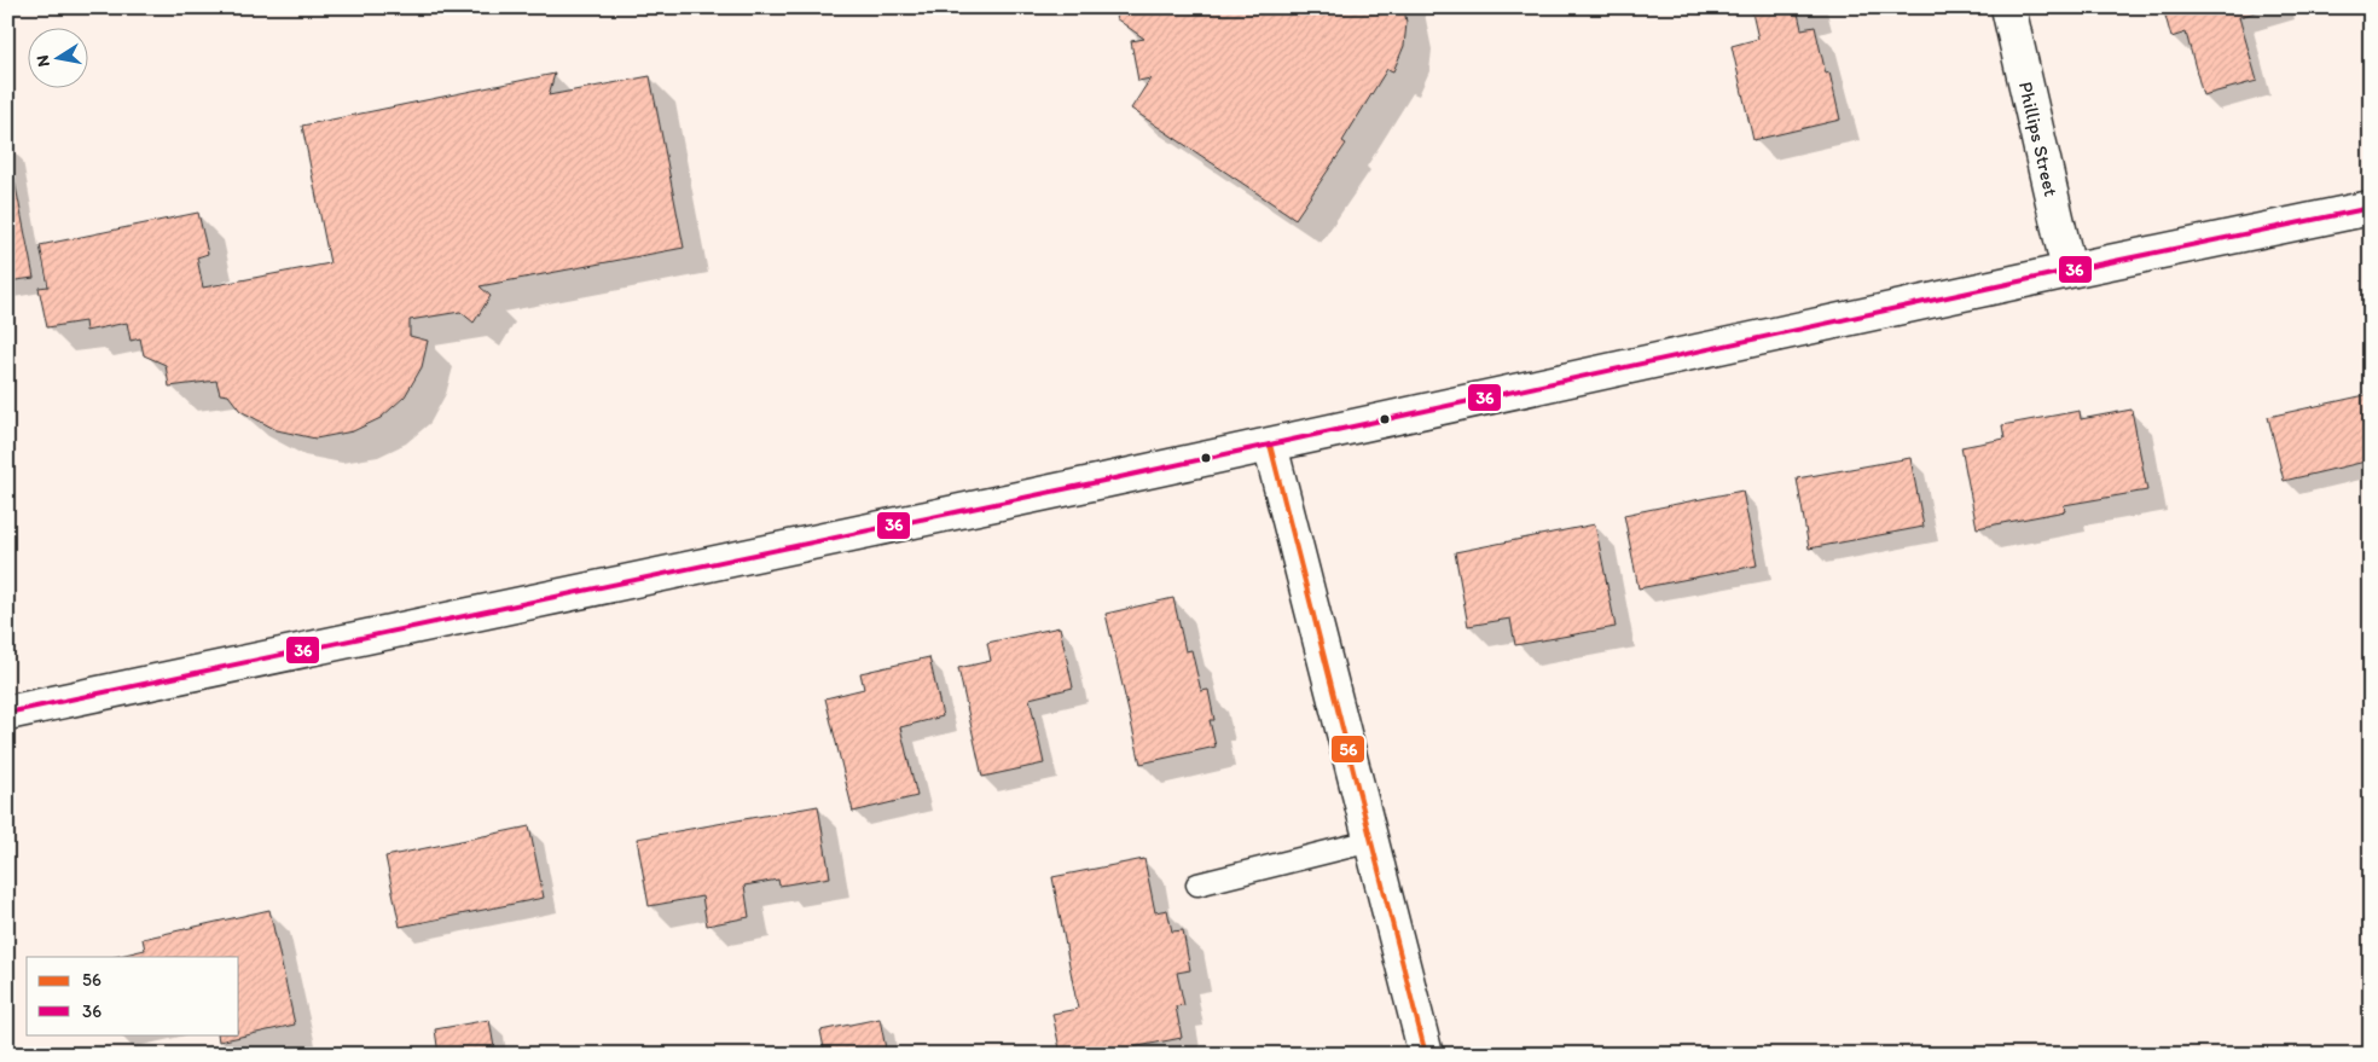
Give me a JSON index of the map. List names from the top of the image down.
{
  "streets": {
    "street": ["Phillips Street"]
  },
  "lines": ["transit line 36", "transit line 56"],
  "legend": ["56", "36"],
  "north": "left"
}
